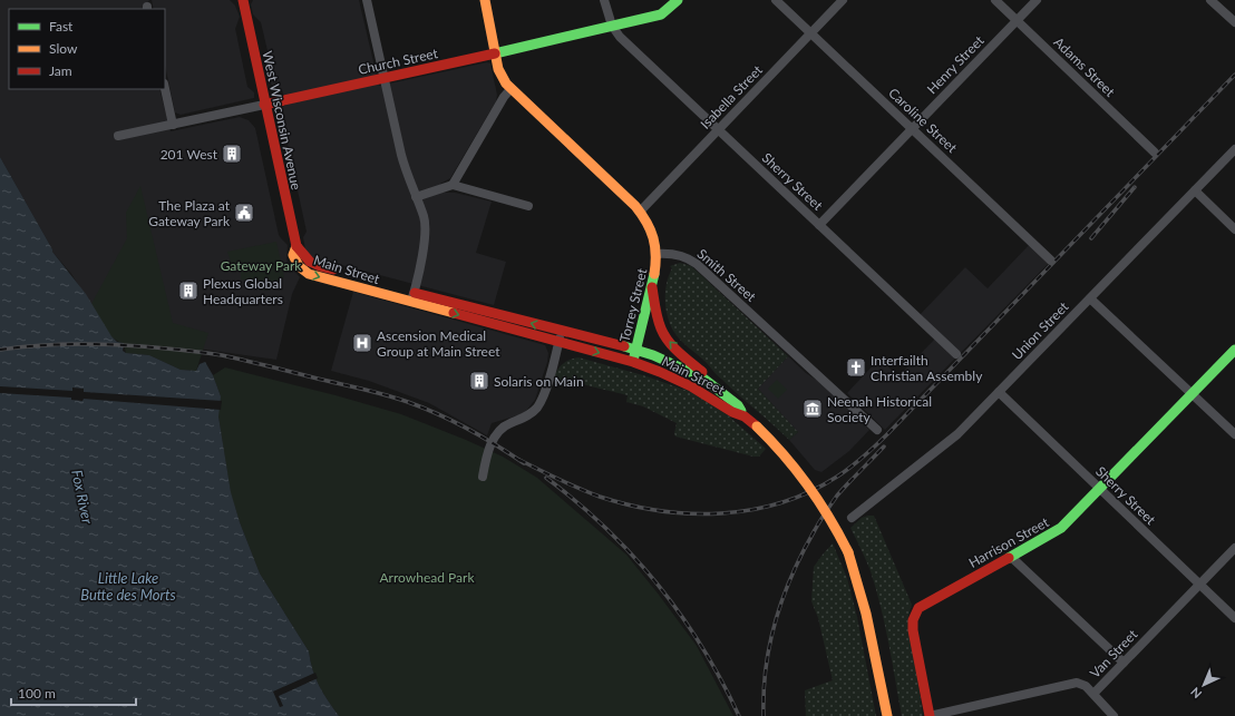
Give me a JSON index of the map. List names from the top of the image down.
{
  "streets": {
    "main road": [
      "Church Street",
      "West Wisconsin Avenue",
      "Main Street",
      "Torrey Street",
      "Harrison Street"
    ],
    "street": [
      "Henry Street",
      "Adams Street",
      "Isabella Street",
      "Caroline Street",
      "Sherry Street",
      "Smith Street",
      "Union Street",
      "Van Street"
    ]
  },
  "crossings": [
    ["Church Street", "West Wisconsin Avenue"],
    ["Church Street", "Sherry Street"],
    ["Henry Street", "Adams Street"],
    ["Henry Street", "Caroline Street"],
    ["Henry Street", "Sherry Street"],
    ["Isabella Street", "Caroline Street"],
    ["Isabella Street", "Sherry Street"],
    ["West Wisconsin Avenue", "Main Street"],
    ["Sherry Street", "Union Street"],
    ["Sherry Street", "Harrison Street"],
    ["Sherry Street", "Van Street"],
    ["Main Street", "Torrey Street"],
    ["Smith Street", "Torrey Street"],
    ["Harrison Street", "Van Street"]
  ],
  "water": ["Fox River", "Little Lake Butte des Morts"],
  "parks": ["Gateway Park", "Arrowhead Park"],
  "places": {
    "building": ["201 West", "Plexus Global Headquarters", "Solaris on Main"],
    "public building": ["The Plaza at Gateway Park"],
    "hospital": ["Ascension Medical Group at Main Street"],
    "church": ["Interfailth Christian Assembly"],
    "museum": ["Neenah Historical Society"]
  },
  "legend": ["Fast", "Slow", "Jam"],
  "scale_bar": "100 m",
  "north": "bottom left"
}
